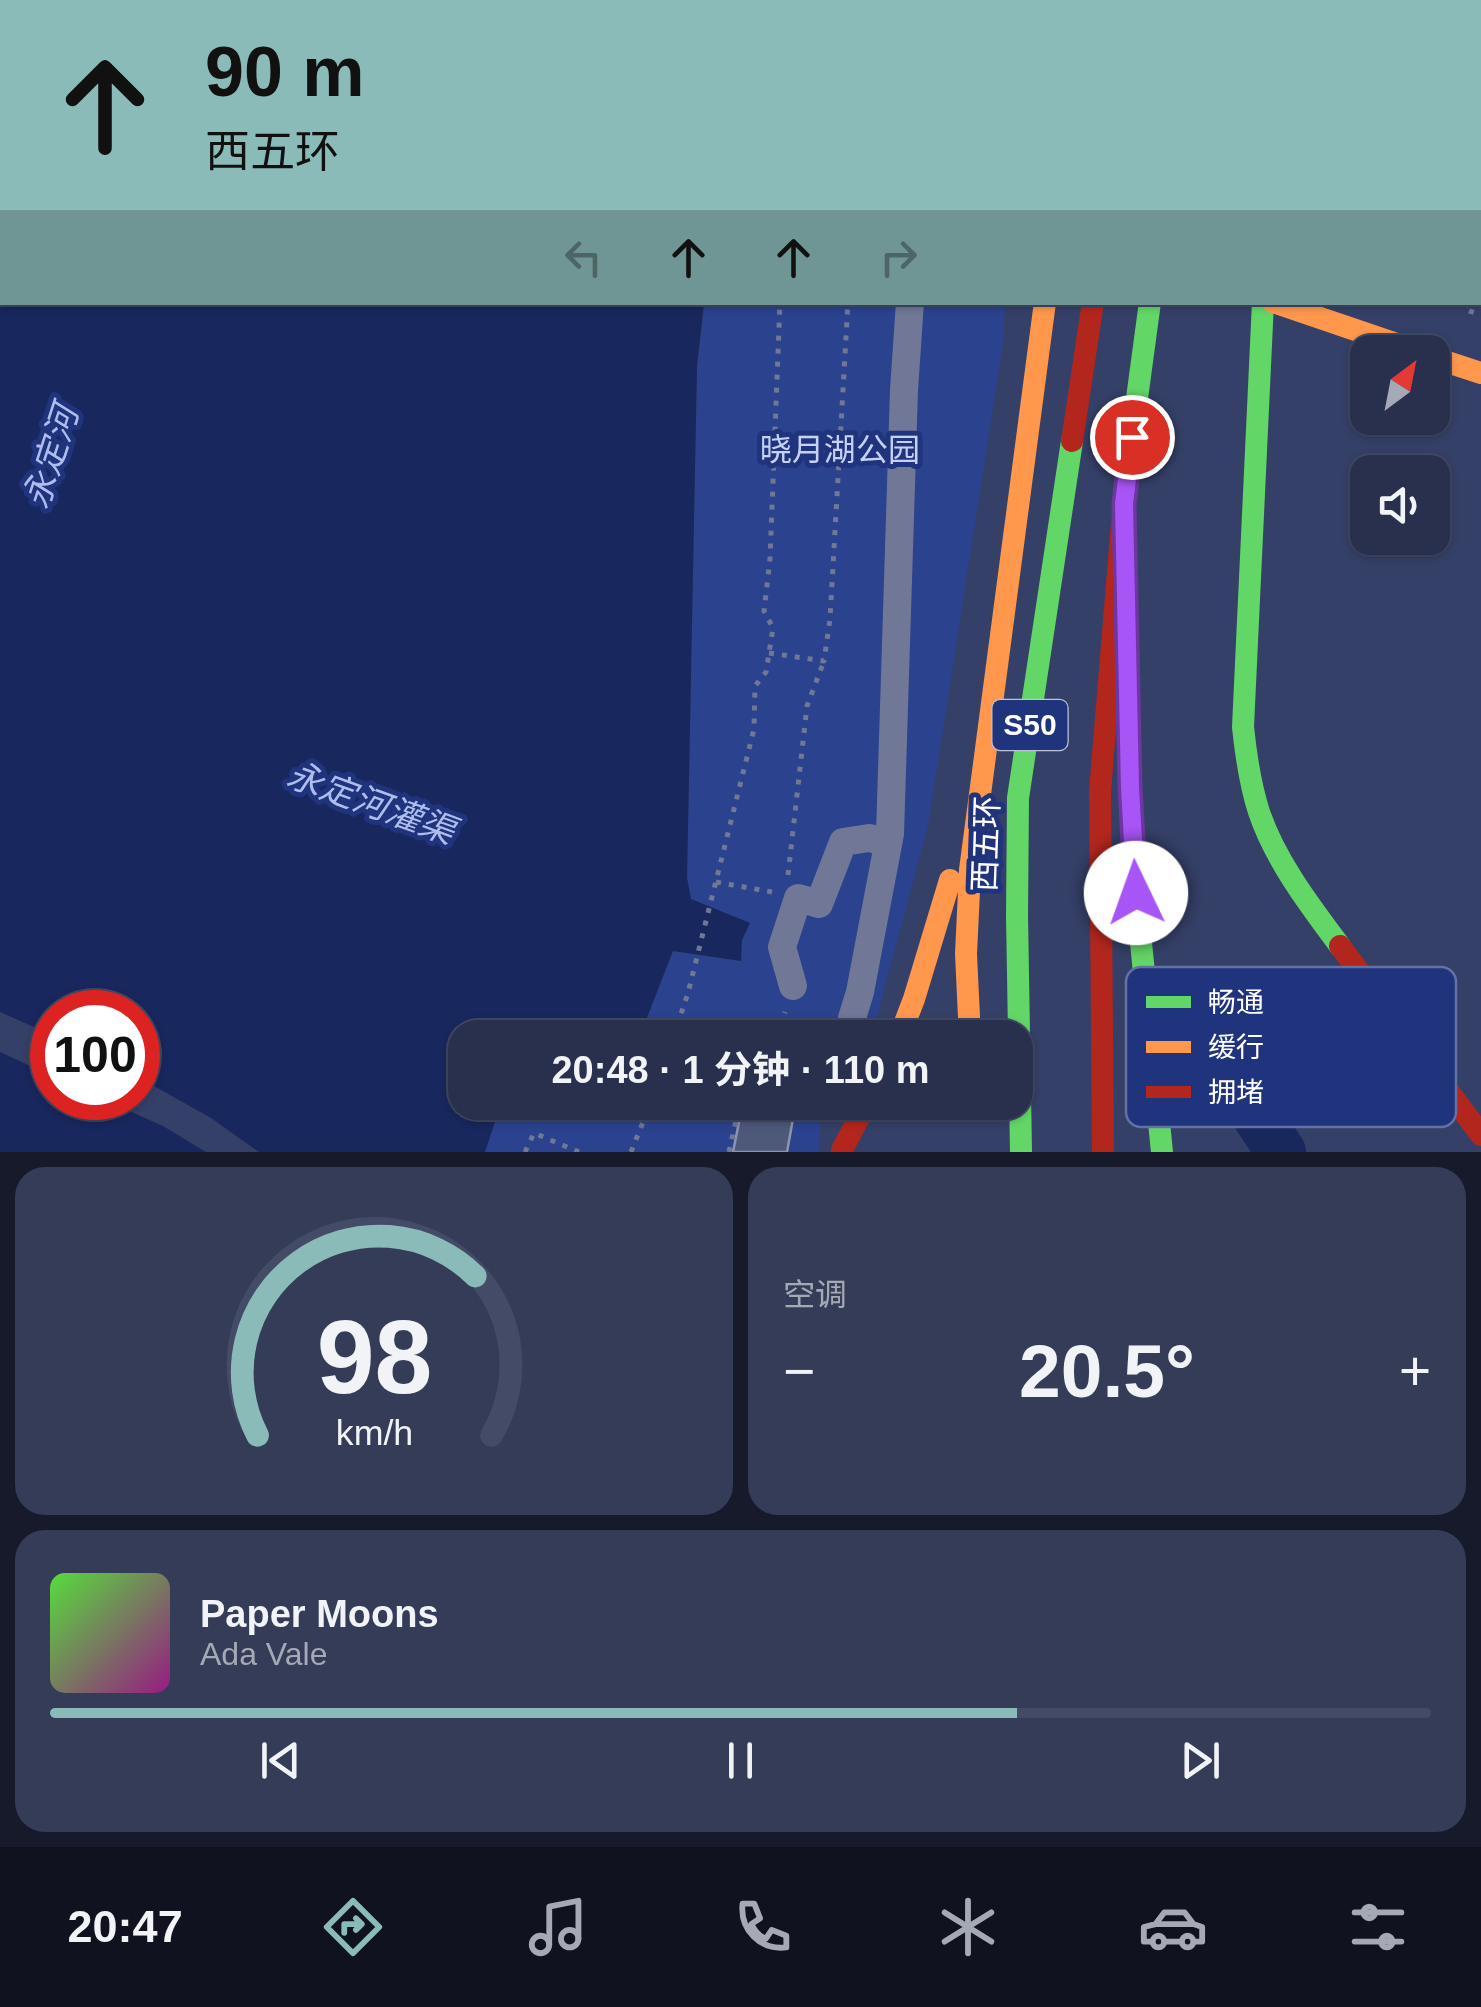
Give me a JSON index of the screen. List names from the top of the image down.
{
  "streets": {
    "main road": ["S50", "西五环"]
  },
  "water": ["永定河", "永定河灌渠"],
  "parks": ["晓月湖公园"],
  "legend": ["畅通", "缓行", "拥堵"],
  "north": "top right",
  "page": {
    "turn": ["90 m", "西五环"],
    "limit": "100",
    "trip": "20:48 · 1 分钟 · 110 m",
    "tile": "空调",
    "heat": ["−", "20.5°", "+"],
    "song": ["Paper Moons", "Ada Vale"],
    "tabs": "20:47",
    "gauge": ["98", "km/h"]
  }
}
